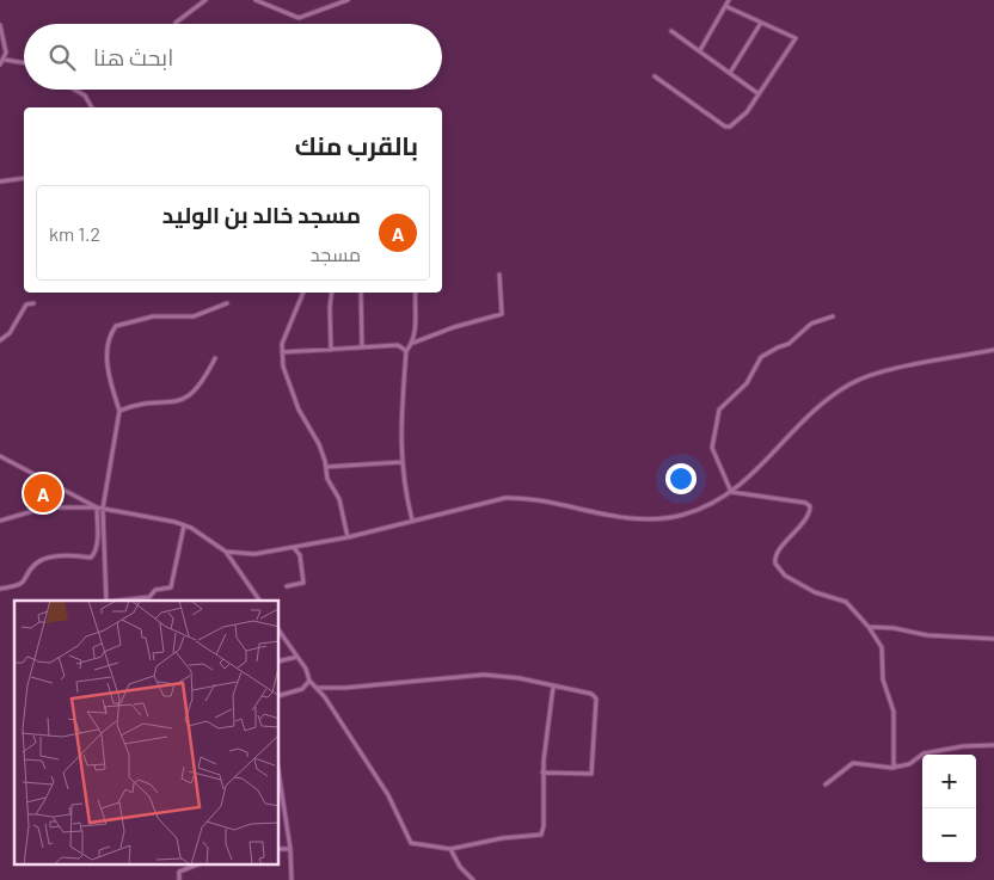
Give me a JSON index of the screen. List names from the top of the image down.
{
  "page": {
    "search": "ابحث هنا",
    "heading": "بالقرب منك",
    "list": [
      {
        "mark": "A",
        "name": "مسجد خالد بن الوليد",
        "note": "مسجد",
        "value": "1.2 km"
      }
    ],
    "pins": "A",
    "map_buttons": ["+", "−"]
  }
}
